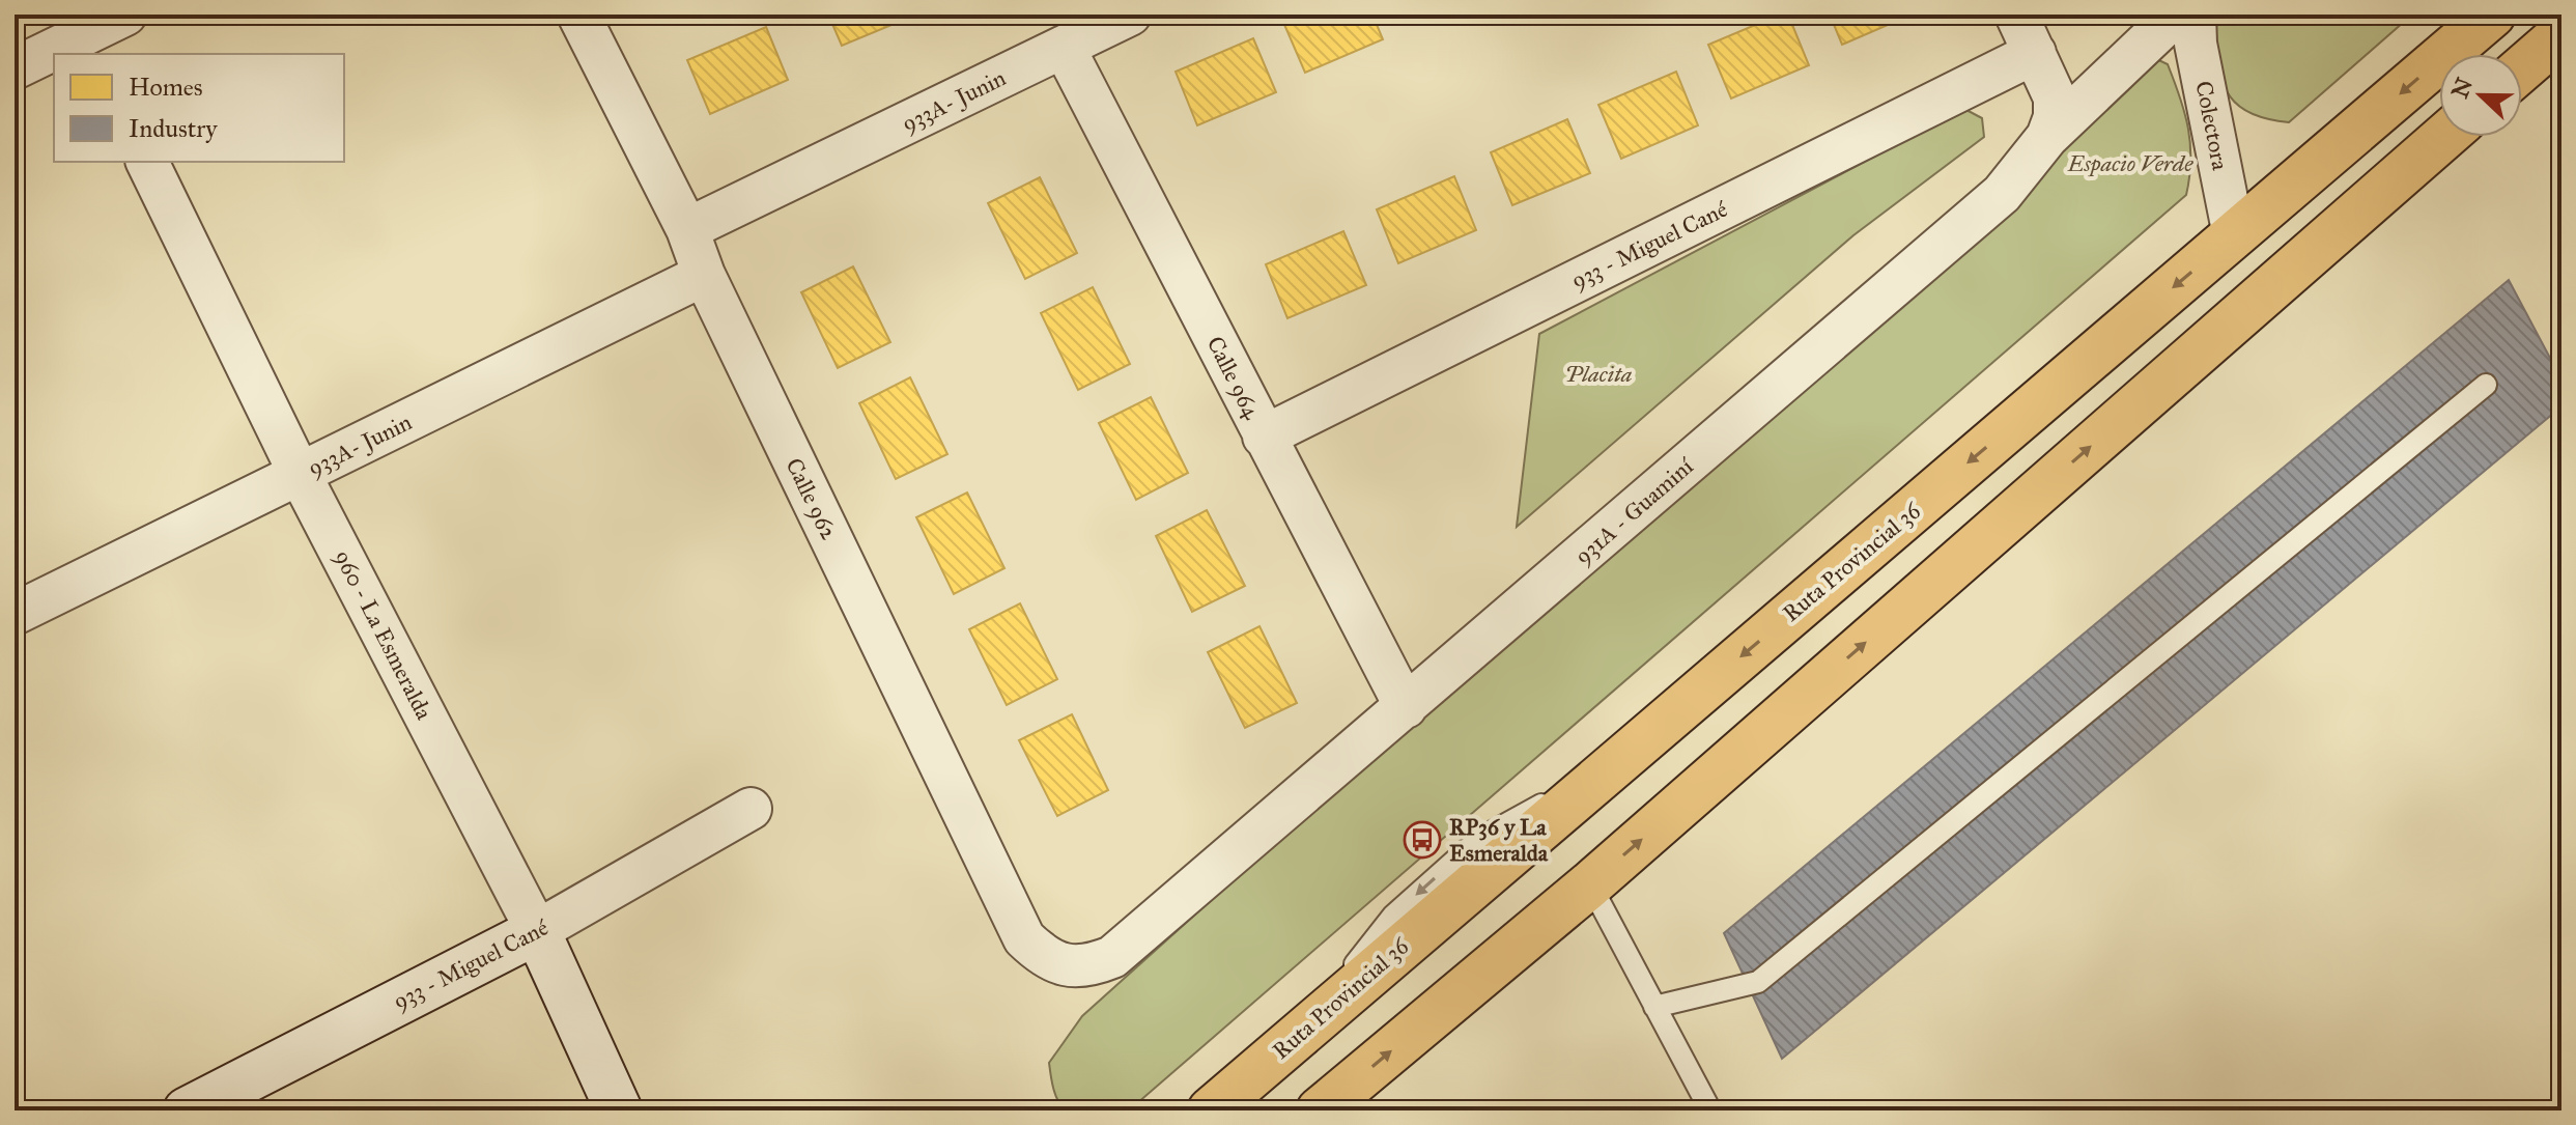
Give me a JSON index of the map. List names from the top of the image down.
{
  "streets": {
    "main road": ["Ruta Provincial 36"],
    "street": [
      "933A- Junin",
      "Colectora",
      "933 - Miguel Cané",
      "Calle 964",
      "Calle 962",
      "931A - Guaminí",
      "960 - La Esmeralda"
    ]
  },
  "crossings": [
    ["933A- Junin", "Calle 964"],
    ["933A- Junin", "Calle 962"],
    ["933A- Junin", "960 - La Esmeralda"],
    ["Colectora", "Ruta Provincial 36"],
    ["933 - Miguel Cané", "Calle 964"],
    ["933 - Miguel Cané", "960 - La Esmeralda"],
    ["Calle 964", "931A - Guaminí"],
    ["Calle 962", "931A - Guaminí"]
  ],
  "parks": ["Espacio Verde", "Placita"],
  "places": {
    "bus stop": ["RP36 y La Esmeralda"]
  },
  "legend": ["Homes", "Industry"],
  "north": "left"
}
